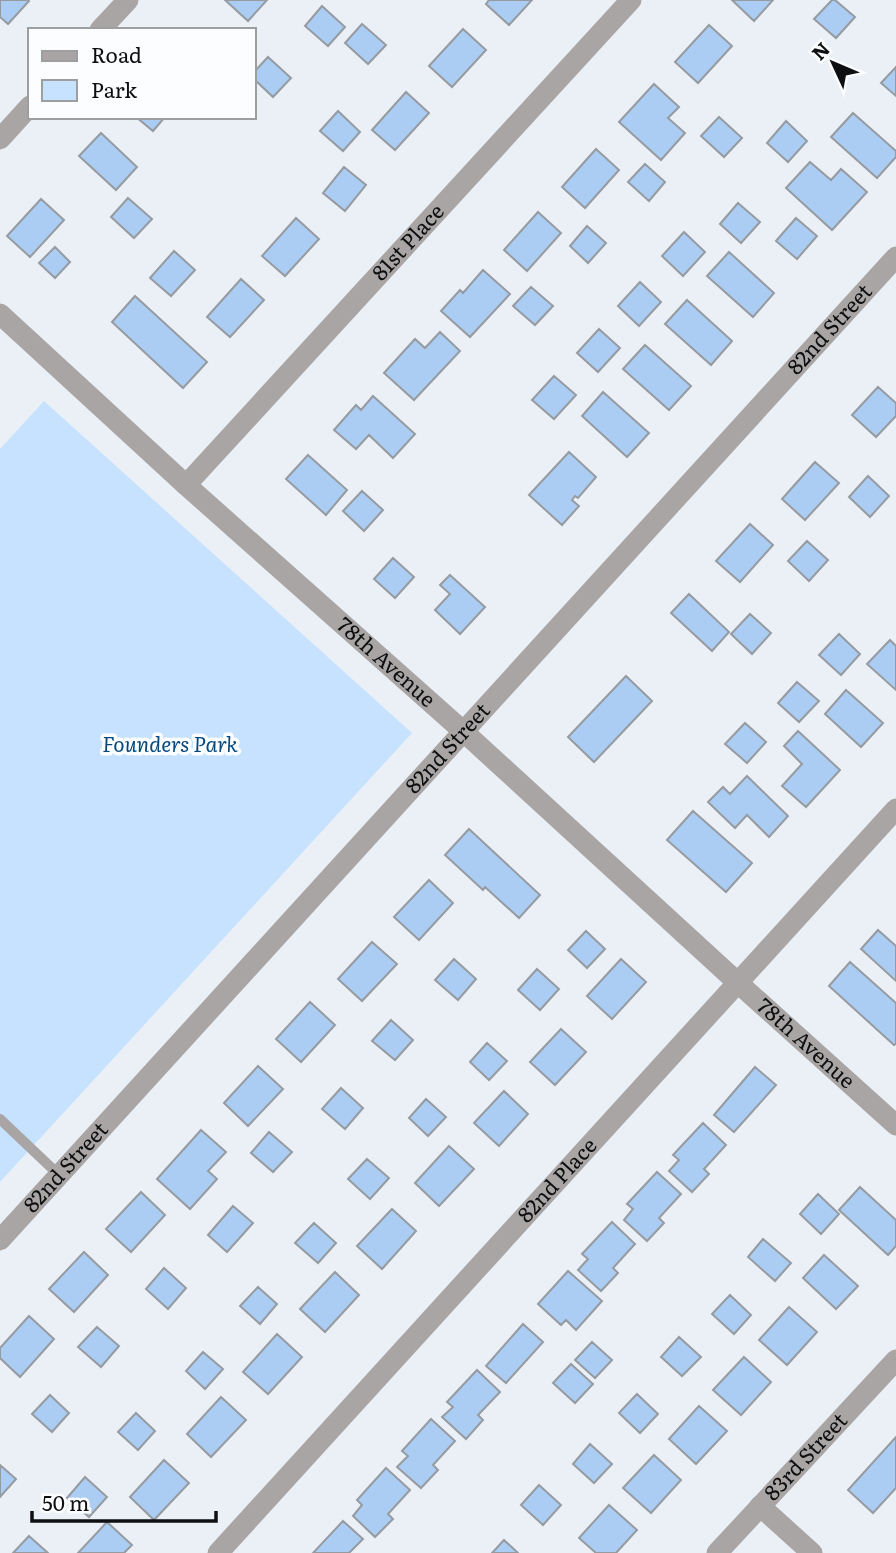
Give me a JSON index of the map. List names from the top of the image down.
{
  "streets": {
    "street": [
      "81st Place",
      "82nd Street",
      "78th Avenue",
      "82nd Place",
      "83rd Street"
    ]
  },
  "crossings": [
    ["81st Place", "78th Avenue"],
    ["82nd Street", "78th Avenue"],
    ["78th Avenue", "82nd Place"]
  ],
  "parks": ["Founders Park"],
  "legend": ["Road", "Park"],
  "scale_bar": "50 m",
  "north": "top left"
}
